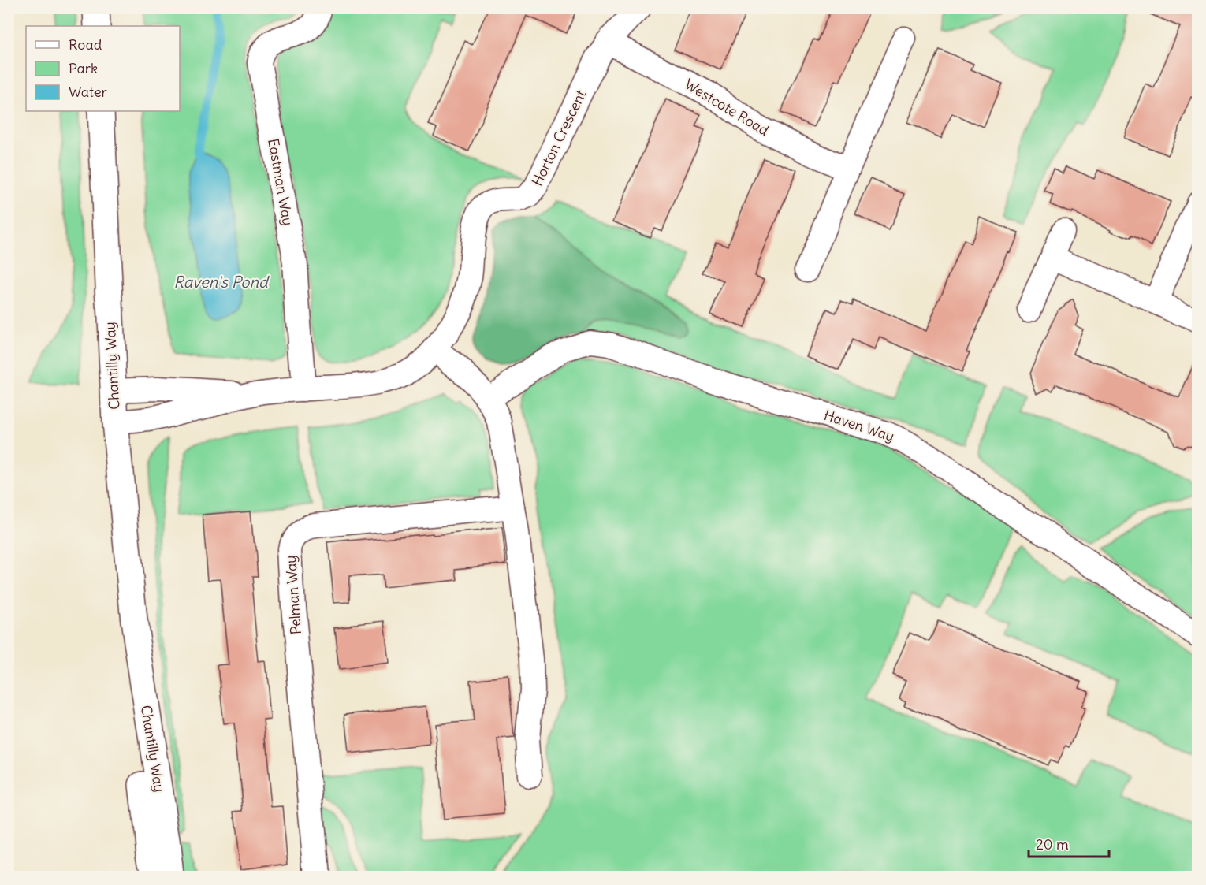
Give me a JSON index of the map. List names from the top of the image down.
{
  "streets": {
    "street": [
      "Westcote Road",
      "Horton Crescent",
      "Eastman Way",
      "Chantilly Way",
      "Haven Way",
      "Pelman Way"
    ]
  },
  "crossings": [
    ["Westcote Road", "Horton Crescent"],
    ["Horton Crescent", "Eastman Way"]
  ],
  "water": ["Raven's Pond"],
  "legend": ["Road", "Park", "Water"],
  "scale_bar": "20 m"
}
